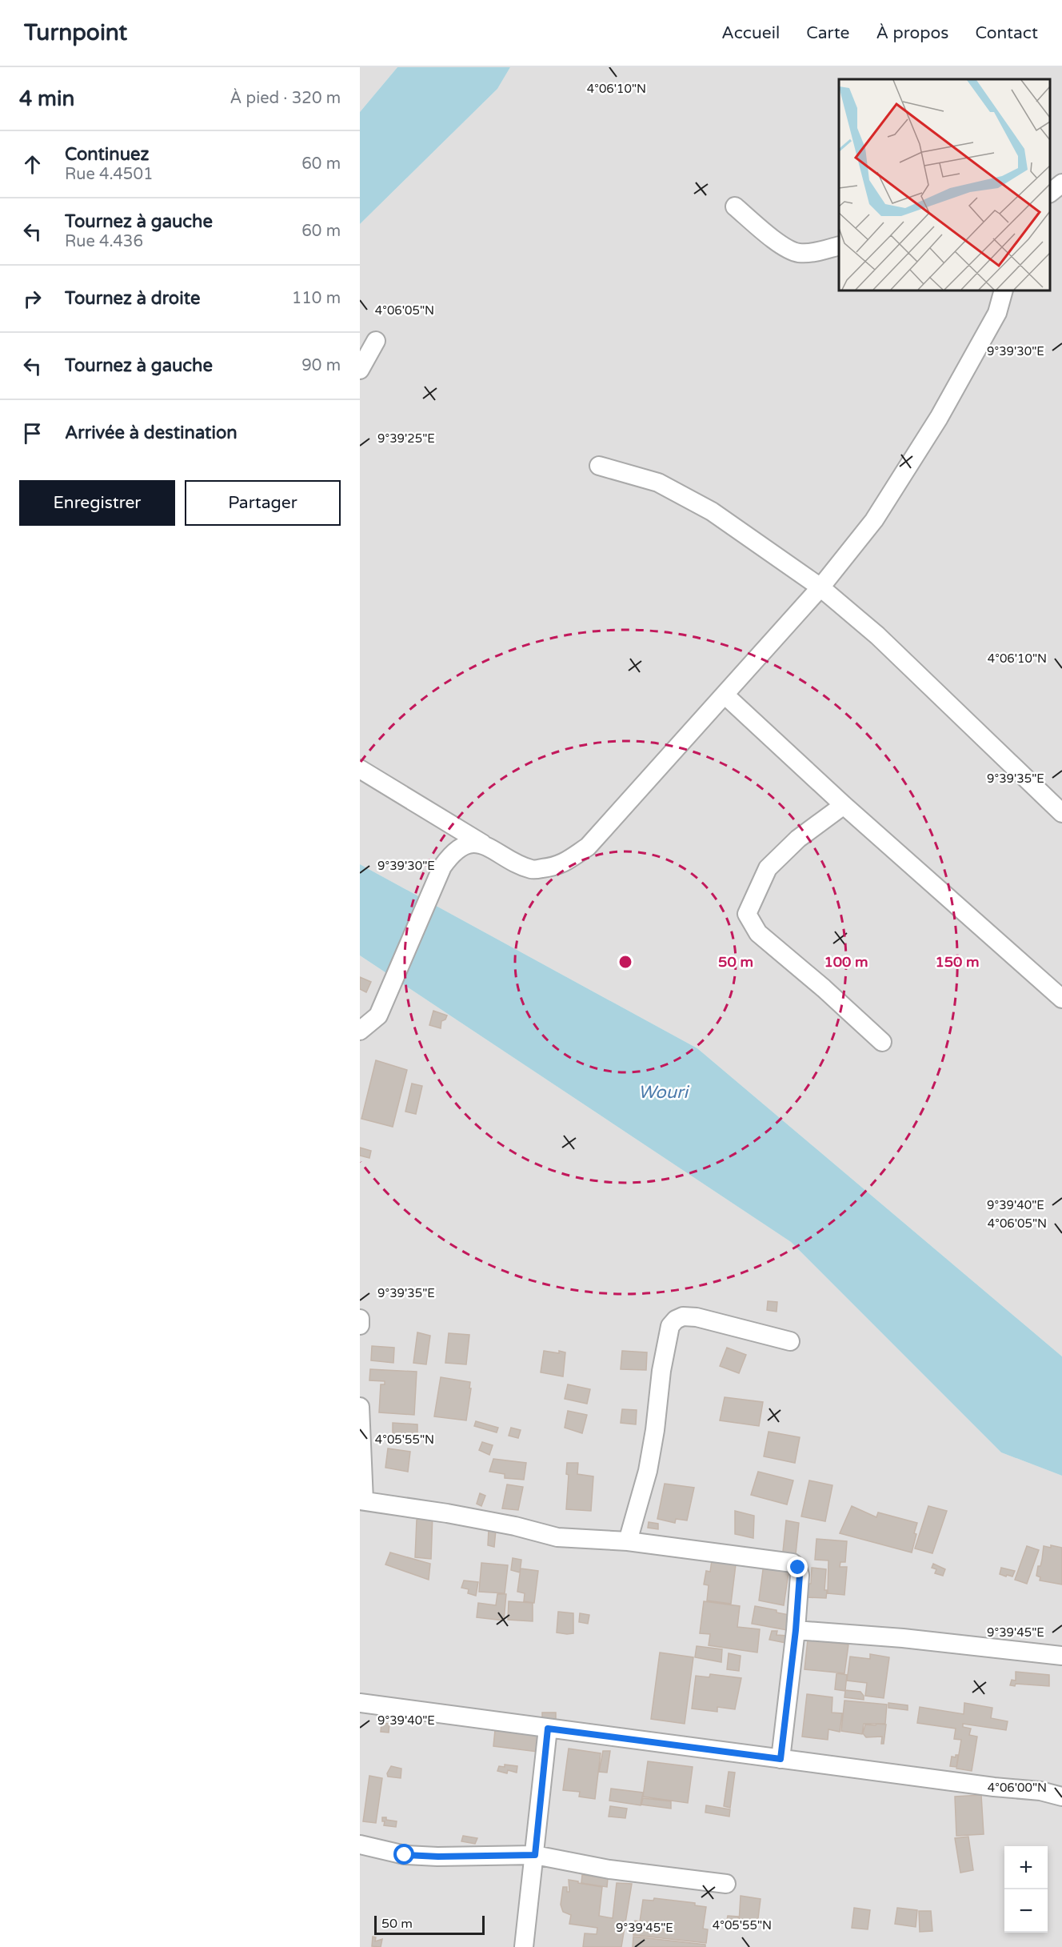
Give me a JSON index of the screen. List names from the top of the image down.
{
  "water": ["Wouri"],
  "scale_bar": "50 m",
  "page": {
    "header": "Turnpoint",
    "nav": [
      "Accueil",
      "Carte",
      "À propos",
      "Contact"
    ],
    "heading": ["4 min", "À pied · 320 m"],
    "list": [
      ["Continuez", "Rue 4.4501", "60 m"],
      ["Tournez à gauche", "Rue 4.436", "60 m"],
      ["Tournez à droite", "110 m"],
      ["Tournez à gauche", "90 m"],
      "Arrivée à destination"
    ],
    "buttons": ["Enregistrer", "Partager"],
    "map_buttons": ["+", "−"],
    "scale": "50 m"
  },
  "coordinates": [
    "4°06'10\"N",
    "4°06'05\"N",
    "9°39'30\"E",
    "9°39'25\"E",
    "9°39'35\"E",
    "9°39'40\"E",
    "4°05'55\"N",
    "9°39'45\"E",
    "4°06'00\"N"
  ],
  "rings": ["50 m", "100 m", "150 m"]
}
